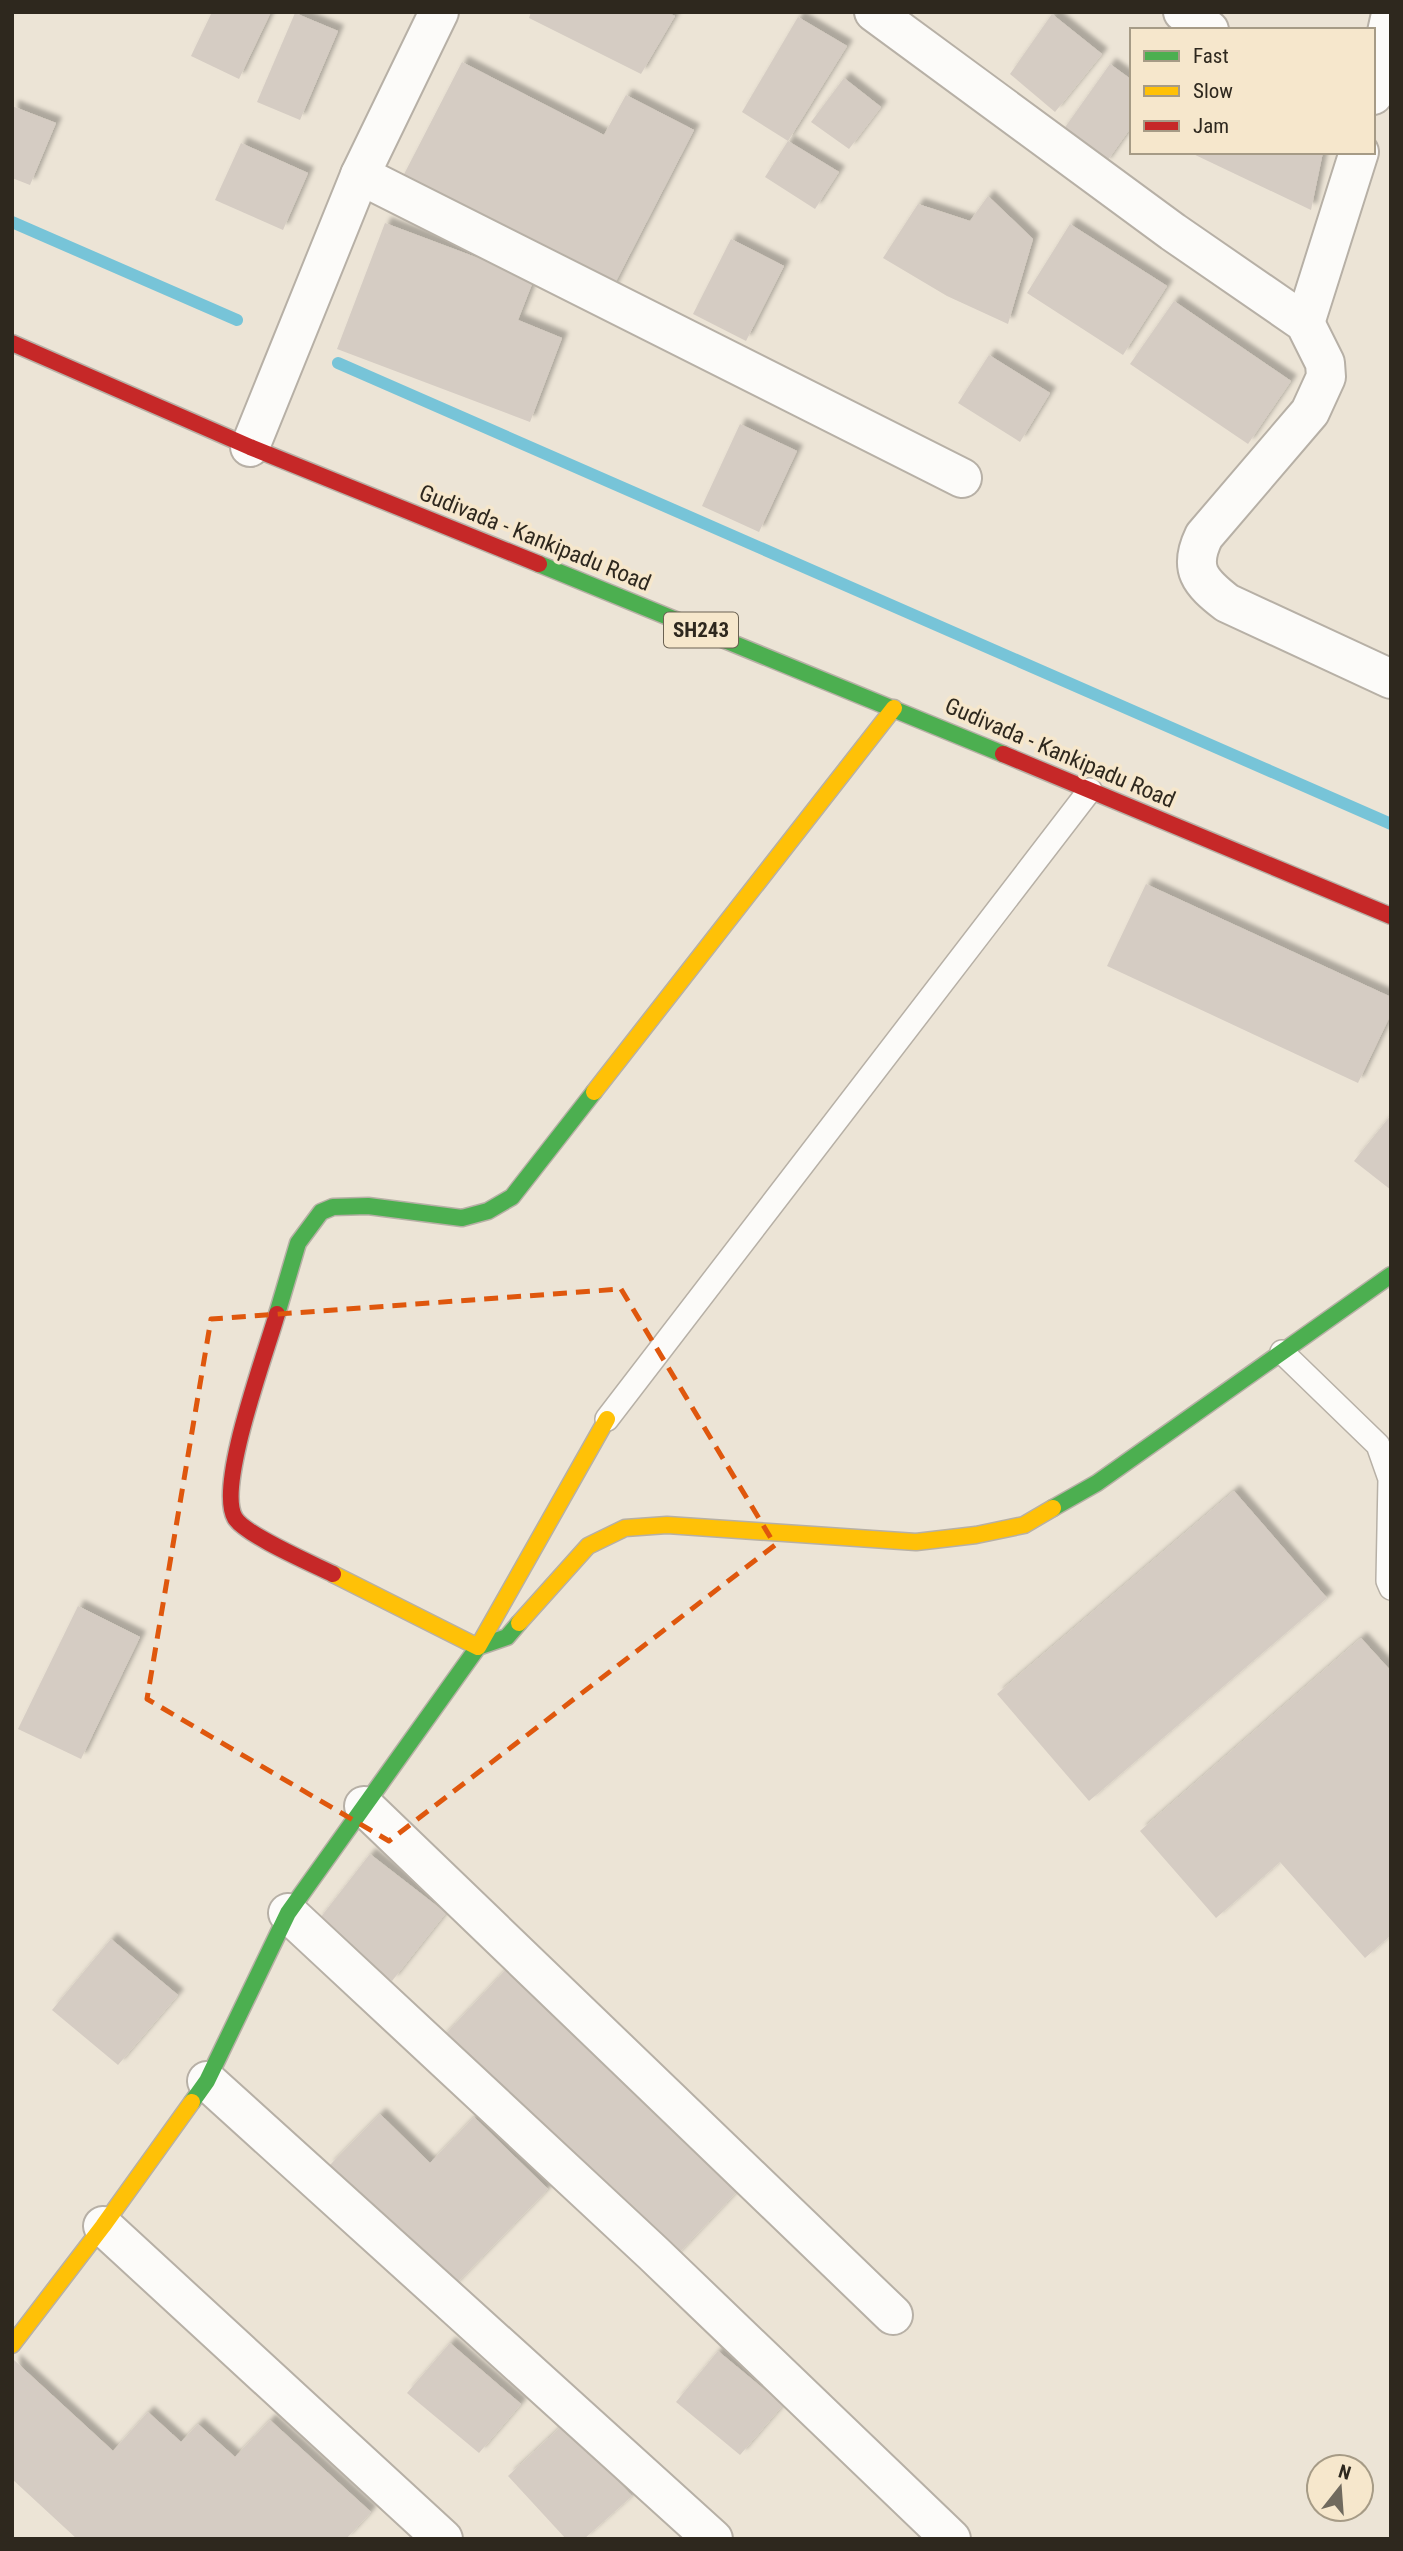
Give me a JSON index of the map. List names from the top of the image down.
{
  "streets": {
    "street": ["Gudivada - Kankipadu Road", "SH243"]
  },
  "legend": ["Fast", "Slow", "Jam"],
  "north": "top"
}
